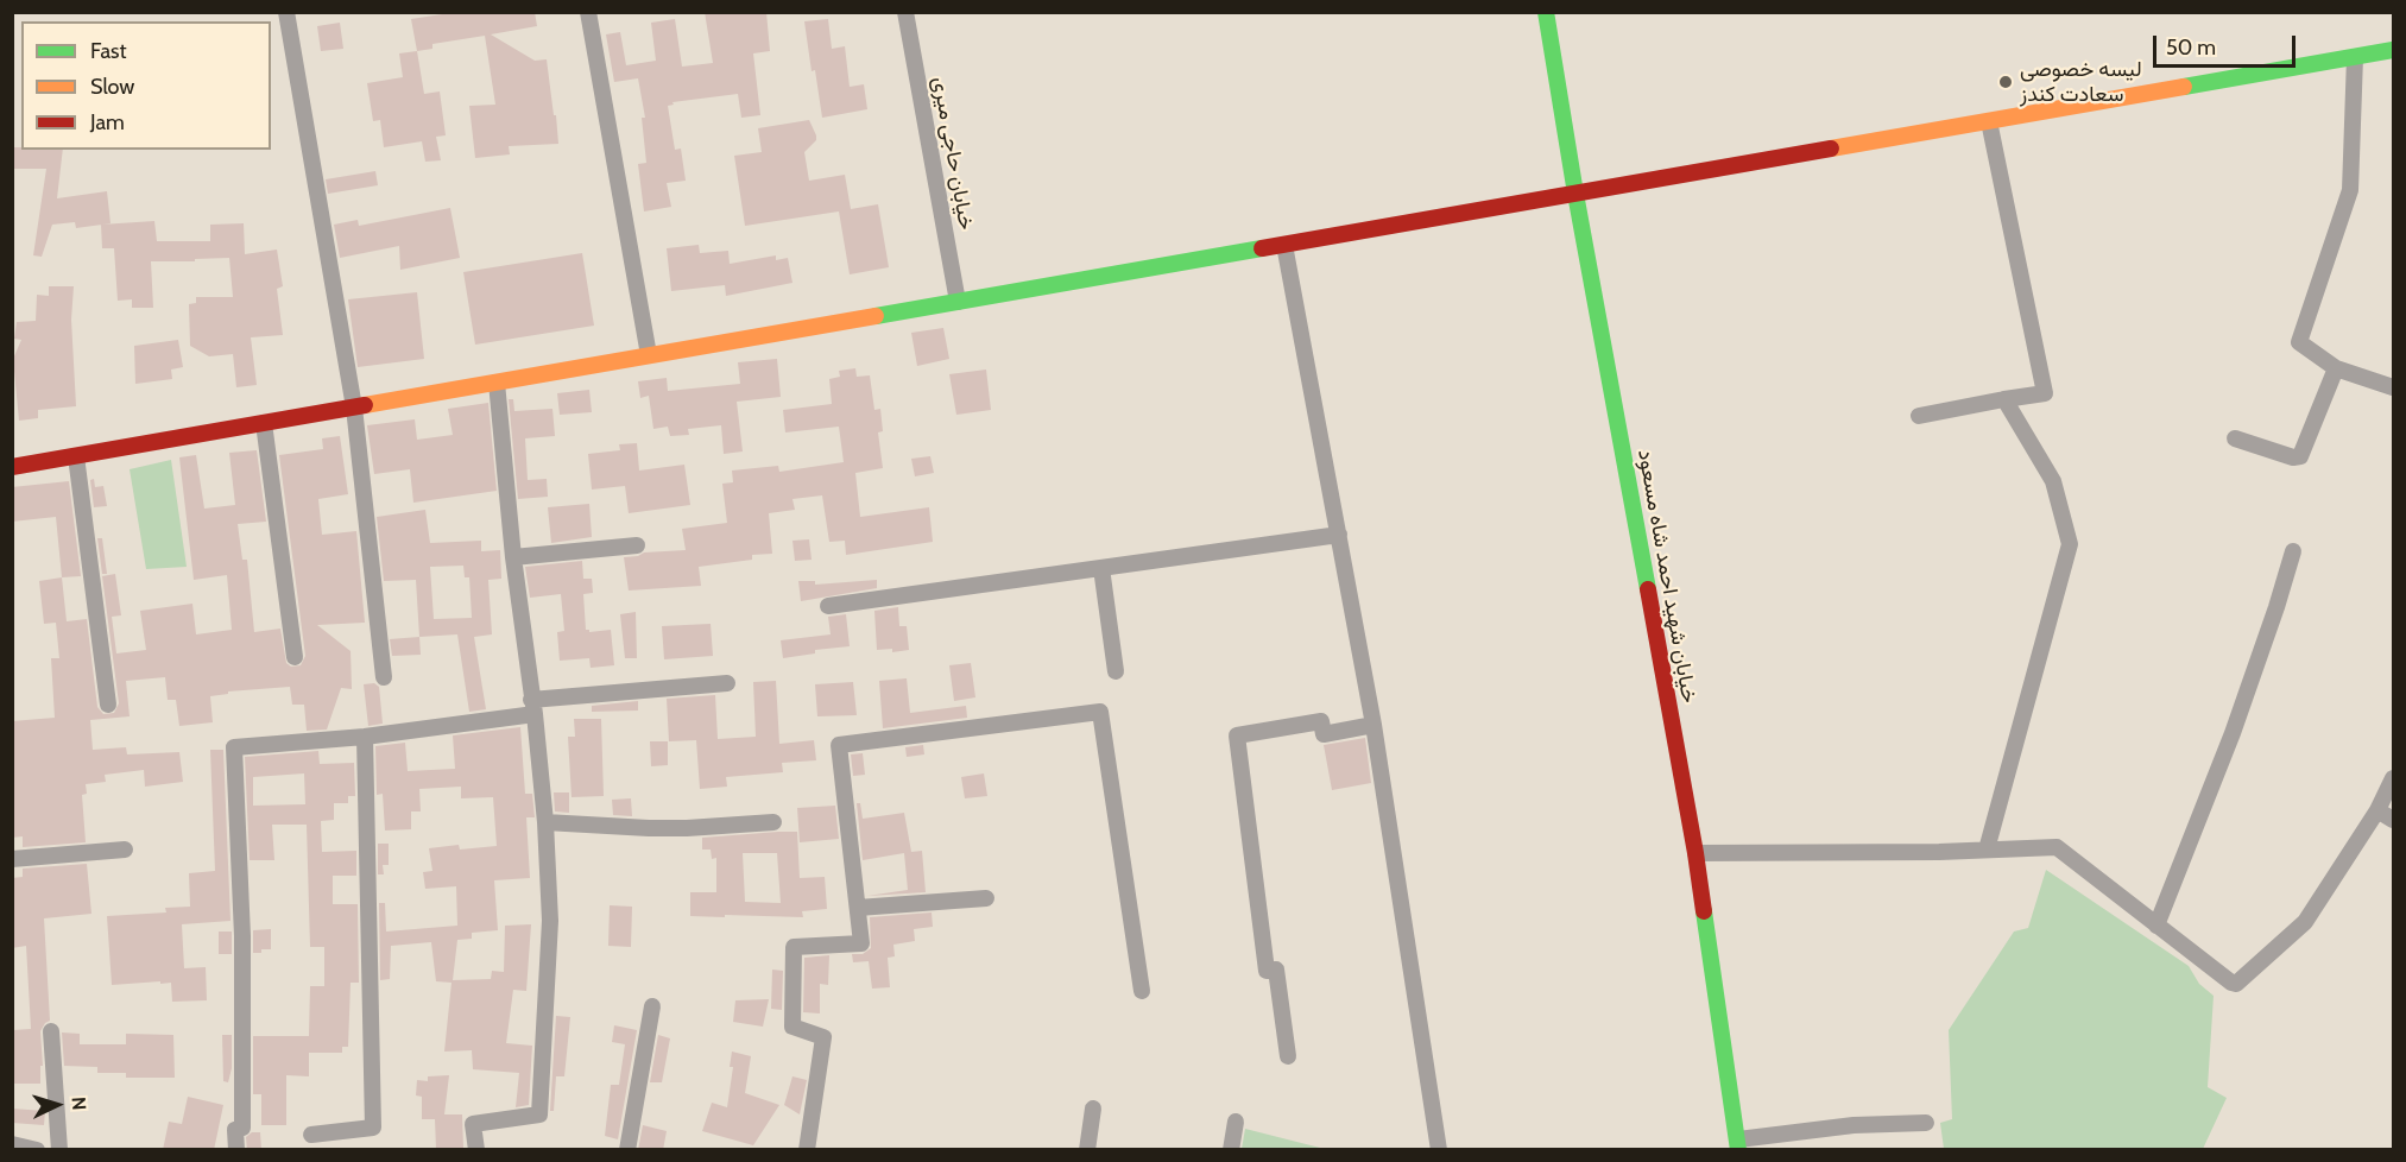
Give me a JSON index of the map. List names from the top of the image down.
{
  "streets": {
    "street": ["خیابان حاجی میری", "خیابان شهید احمد شاه مسعود"]
  },
  "places": ["لیسه خصوصی سعادت کندز"],
  "legend": ["Fast", "Slow", "Jam"],
  "scale_bar": "50 m",
  "north": "right"
}
